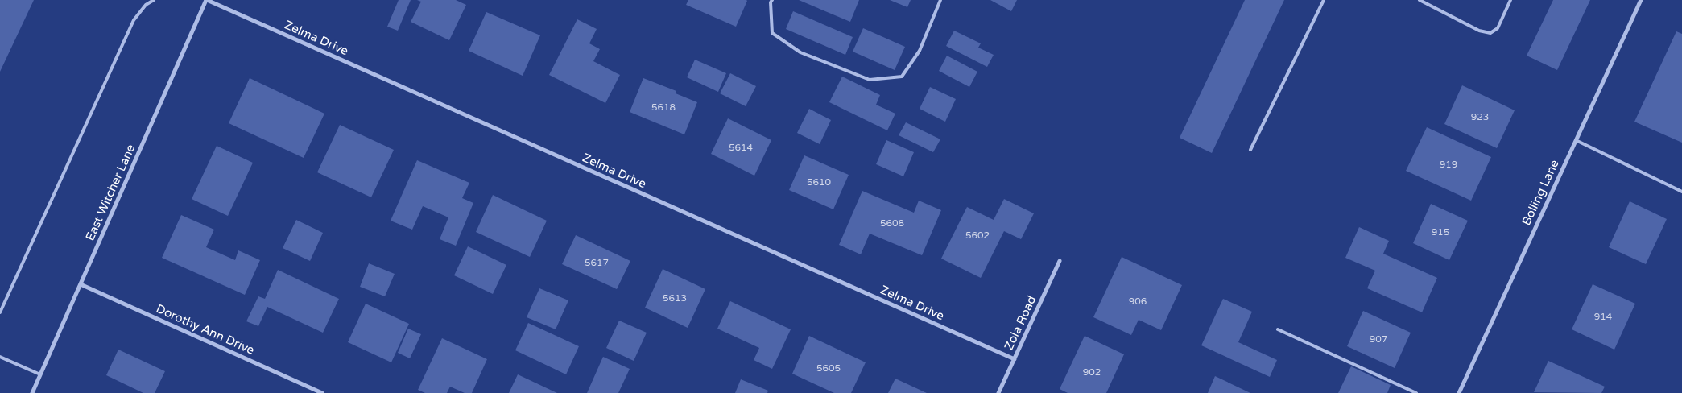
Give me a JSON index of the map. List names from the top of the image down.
{
  "streets": {
    "street": [
      "Zelma Drive",
      "East Witcher Lane",
      "Bolling Lane",
      "Zola Road",
      "Dorothy Ann Drive"
    ]
  },
  "crossings": [
    ["Zelma Drive", "East Witcher Lane"],
    ["Zelma Drive", "Zola Road"],
    ["East Witcher Lane", "Dorothy Ann Drive"]
  ],
  "house_numbers": [
    "5618",
    "923",
    "5614",
    "919",
    "5610",
    "5608",
    "915",
    "5602",
    "5617",
    "5613",
    "906",
    "914",
    "907",
    "5605",
    "902"
  ]
}
